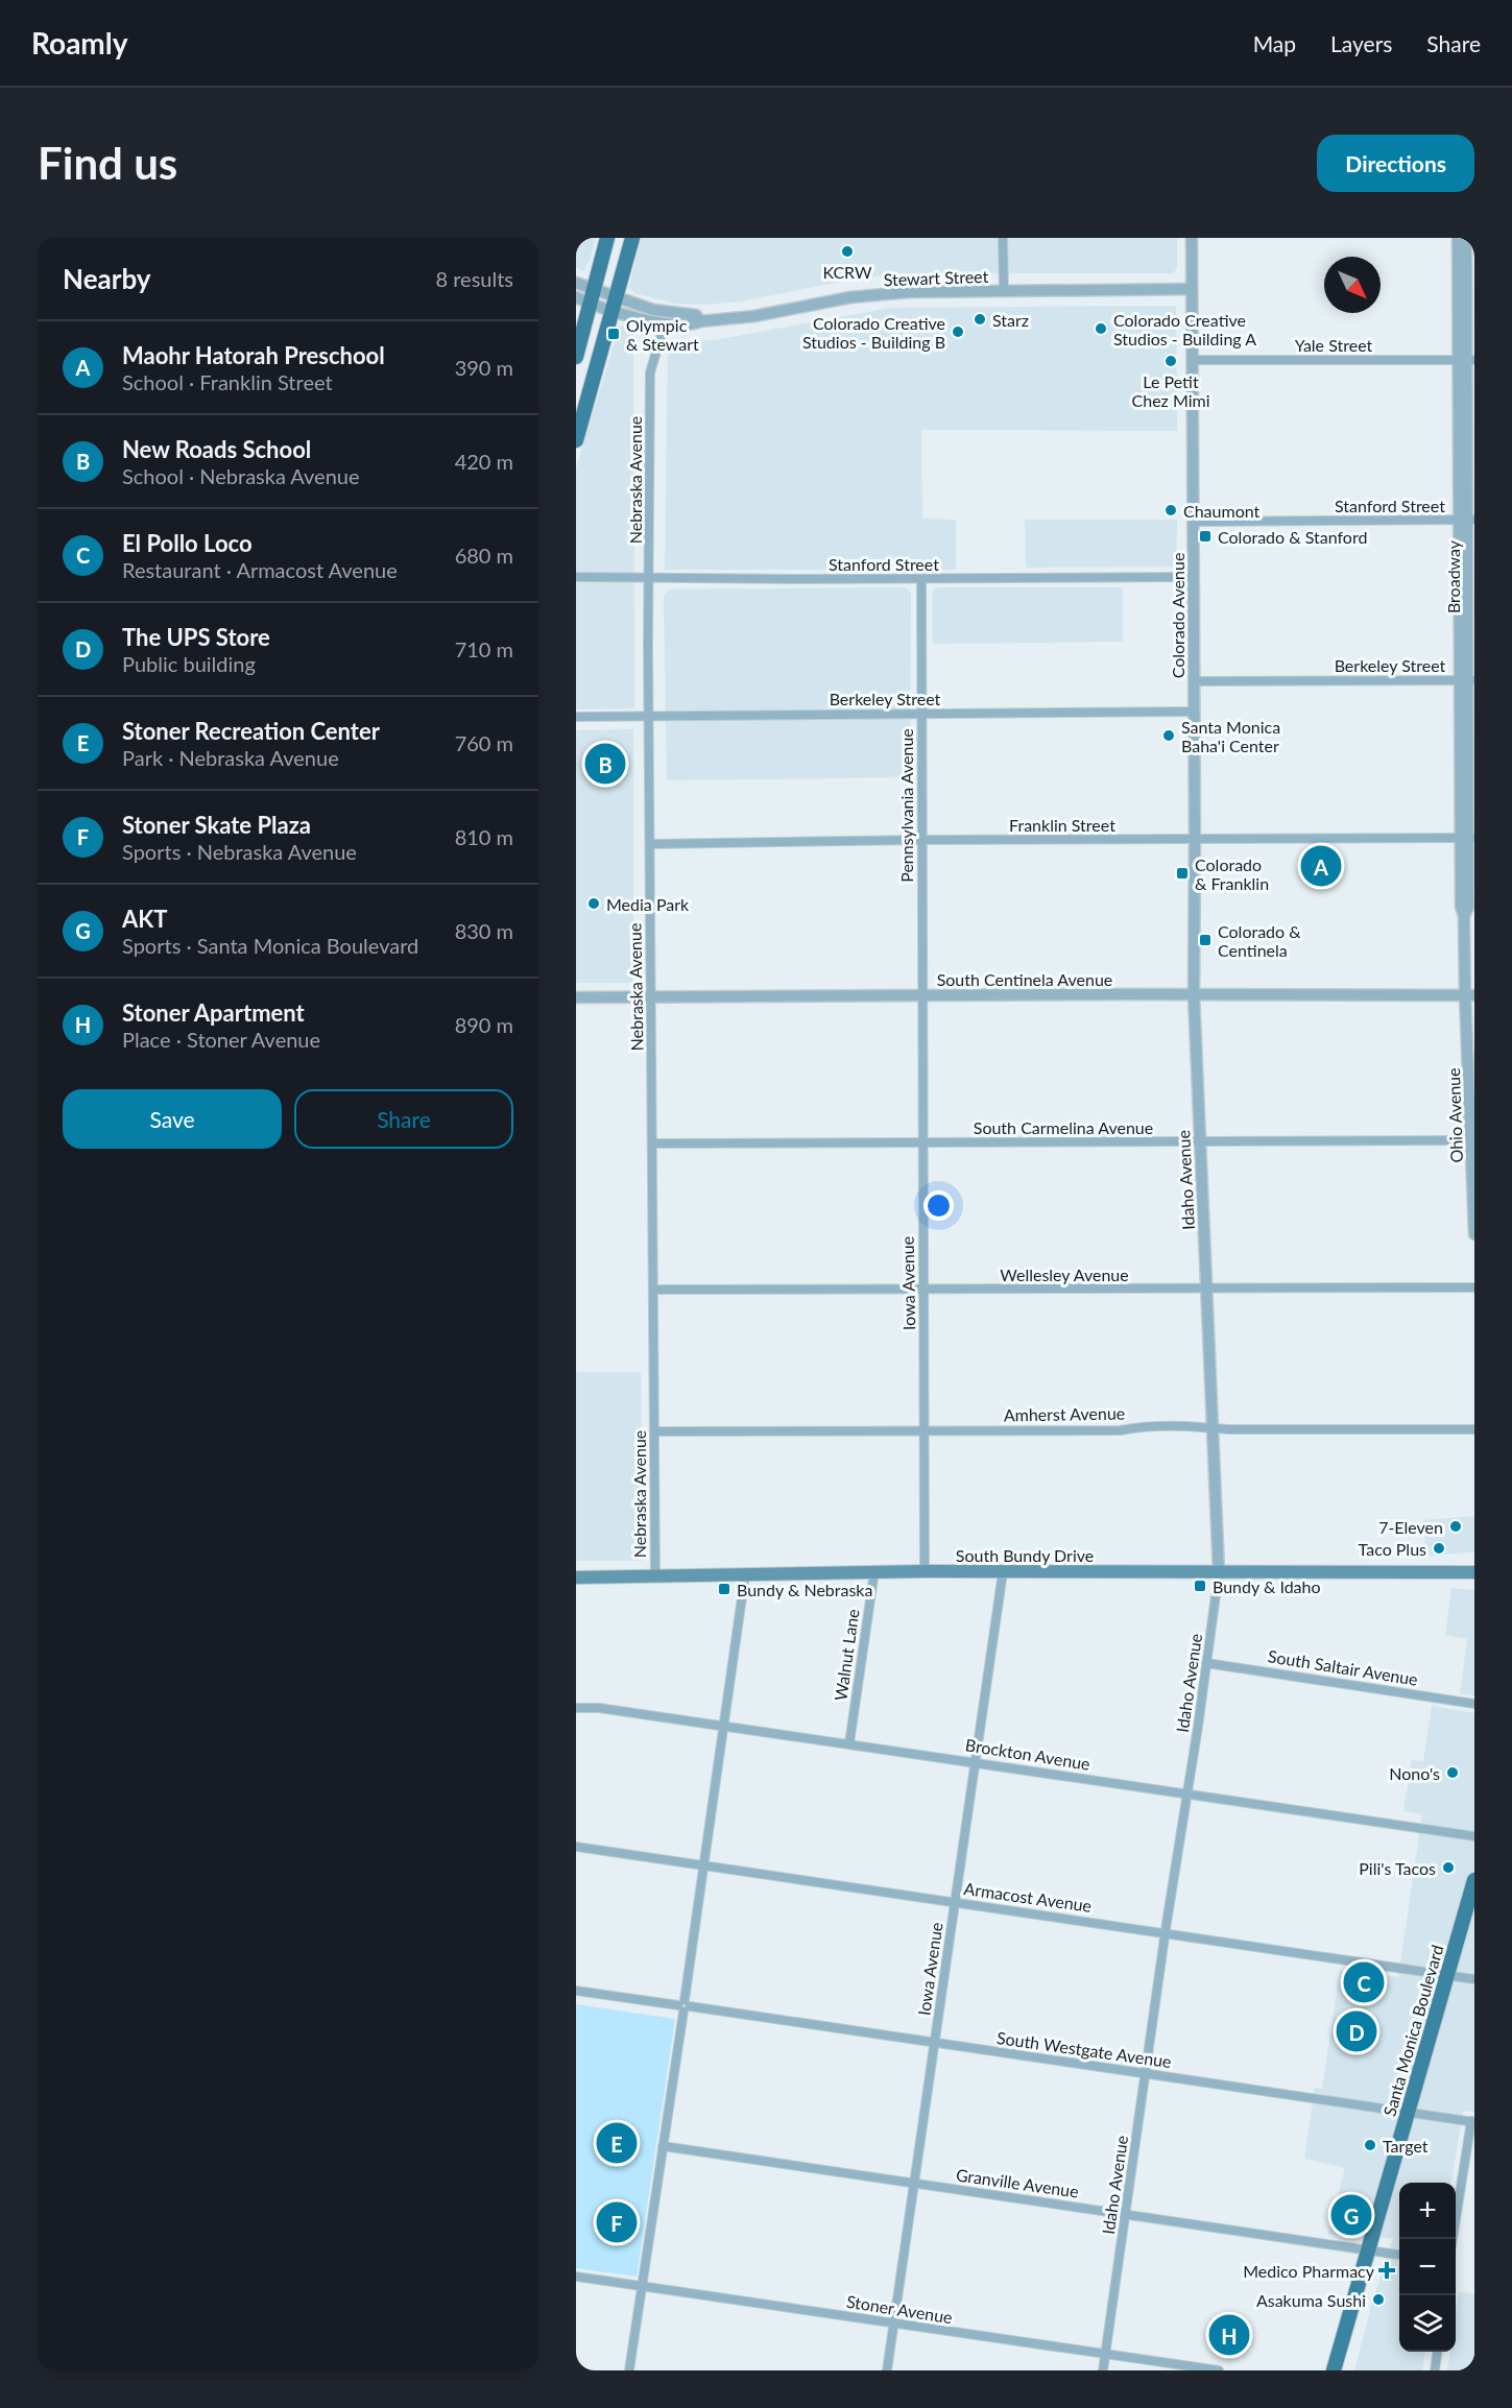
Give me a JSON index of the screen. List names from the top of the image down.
{
  "streets": {
    "main road": ["South Bundy Drive", "Santa Monica Boulevard"],
    "street": [
      "Stewart Street",
      "Yale Street",
      "Nebraska Avenue",
      "Stanford Street",
      "Broadway",
      "Colorado Avenue",
      "Berkeley Street",
      "Pennsylvania Avenue",
      "Franklin Street",
      "South Centinela Avenue",
      "Ohio Avenue",
      "South Carmelina Avenue",
      "Idaho Avenue",
      "Wellesley Avenue",
      "Iowa Avenue",
      "Amherst Avenue",
      "Walnut Lane",
      "South Saltair Avenue",
      "Brockton Avenue",
      "Armacost Avenue",
      "South Westgate Avenue",
      "Granville Avenue",
      "Stoner Avenue"
    ]
  },
  "crossings": [
    ["Stewart Street", "Nebraska Avenue"],
    ["Stewart Street", "Colorado Avenue"],
    ["Yale Street", "Broadway"],
    ["Yale Street", "Colorado Avenue"],
    ["Nebraska Avenue", "Stanford Street"],
    ["Nebraska Avenue", "Berkeley Street"],
    ["Nebraska Avenue", "Franklin Street"],
    ["Nebraska Avenue", "South Centinela Avenue"],
    ["Nebraska Avenue", "South Carmelina Avenue"],
    ["Nebraska Avenue", "Wellesley Avenue"],
    ["Nebraska Avenue", "Amherst Avenue"],
    ["Nebraska Avenue", "South Bundy Drive"],
    ["Stanford Street", "Broadway"],
    ["Stanford Street", "Colorado Avenue"],
    ["Stanford Street", "Pennsylvania Avenue"],
    ["Broadway", "Berkeley Street"],
    ["Broadway", "Franklin Street"],
    ["Broadway", "South Centinela Avenue"],
    ["Broadway", "Ohio Avenue"],
    ["Colorado Avenue", "Berkeley Street"],
    ["Colorado Avenue", "Franklin Street"],
    ["Colorado Avenue", "South Centinela Avenue"],
    ["Colorado Avenue", "Idaho Avenue"],
    ["Berkeley Street", "Pennsylvania Avenue"],
    ["Pennsylvania Avenue", "Franklin Street"],
    ["Pennsylvania Avenue", "South Centinela Avenue"],
    ["Pennsylvania Avenue", "Iowa Avenue"],
    ["South Centinela Avenue", "Ohio Avenue"],
    ["South Centinela Avenue", "Idaho Avenue"],
    ["South Centinela Avenue", "Iowa Avenue"],
    ["Ohio Avenue", "South Carmelina Avenue"],
    ["South Carmelina Avenue", "Idaho Avenue"],
    ["South Carmelina Avenue", "Iowa Avenue"],
    ["Idaho Avenue", "Wellesley Avenue"],
    ["Idaho Avenue", "Amherst Avenue"],
    ["Idaho Avenue", "South Bundy Drive"],
    ["Idaho Avenue", "South Saltair Avenue"],
    ["Idaho Avenue", "Brockton Avenue"],
    ["Idaho Avenue", "Armacost Avenue"],
    ["Idaho Avenue", "South Westgate Avenue"],
    ["Idaho Avenue", "Granville Avenue"],
    ["Idaho Avenue", "Stoner Avenue"],
    ["Wellesley Avenue", "Iowa Avenue"],
    ["Iowa Avenue", "Amherst Avenue"],
    ["Iowa Avenue", "South Bundy Drive"],
    ["Iowa Avenue", "Brockton Avenue"],
    ["Iowa Avenue", "Armacost Avenue"],
    ["Iowa Avenue", "South Westgate Avenue"],
    ["Iowa Avenue", "Granville Avenue"],
    ["Iowa Avenue", "Stoner Avenue"],
    ["South Bundy Drive", "Walnut Lane"],
    ["Walnut Lane", "Brockton Avenue"],
    ["Armacost Avenue", "Santa Monica Boulevard"],
    ["Santa Monica Boulevard", "South Westgate Avenue"],
    ["Santa Monica Boulevard", "Granville Avenue"]
  ],
  "places": {
    "other": [
      "KCRW",
      "Starz",
      "Colorado Creative Studios - Building A",
      "Colorado Creative Studios - Building B",
      "Le Petit Chez Mimi",
      "Chaumont",
      "Santa Monica Baha'i Center",
      "Media Park",
      "7-Eleven",
      "Taco Plus",
      "Nono's",
      "Pili's Tacos",
      "Target",
      "Asakuma Sushi"
    ],
    "transit": [
      "Olympic & Stewart",
      "Colorado & Stanford",
      "Colorado & Franklin",
      "Colorado & Centinela",
      "Bundy & Idaho",
      "Bundy & Nebraska"
    ],
    "health": ["Medico Pharmacy"]
  },
  "north": "bottom right",
  "page": {
    "header": "Roamly",
    "nav": ["Map", "Layers", "Share"],
    "buttons": [
      "Directions",
      ["Save", "Share"]
    ],
    "title": "Find us",
    "heading": ["Nearby", "8 results"],
    "list": [
      {
        "mark": "A",
        "name": "Maohr Hatorah Preschool",
        "note": "School · Franklin Street",
        "value": "390 m"
      },
      {
        "mark": "B",
        "name": "New Roads School",
        "note": "School · Nebraska Avenue",
        "value": "420 m"
      },
      {
        "mark": "C",
        "name": "El Pollo Loco",
        "note": "Restaurant · Armacost Avenue",
        "value": "680 m"
      },
      {
        "mark": "D",
        "name": "The UPS Store",
        "note": "Public building",
        "value": "710 m"
      },
      {
        "mark": "E",
        "name": "Stoner Recreation Center",
        "note": "Park · Nebraska Avenue",
        "value": "760 m"
      },
      {
        "mark": "F",
        "name": "Stoner Skate Plaza",
        "note": "Sports · Nebraska Avenue",
        "value": "810 m"
      },
      {
        "mark": "G",
        "name": "AKT",
        "note": "Sports · Santa Monica Boulevard",
        "value": "830 m"
      },
      {
        "mark": "H",
        "name": "Stoner Apartment",
        "note": "Place · Stoner Avenue",
        "value": "890 m"
      }
    ],
    "pins": [
      "B",
      "A",
      "C",
      "D",
      "E",
      "G",
      "F",
      "H"
    ],
    "map_buttons": ["+", "−"]
  }
}
